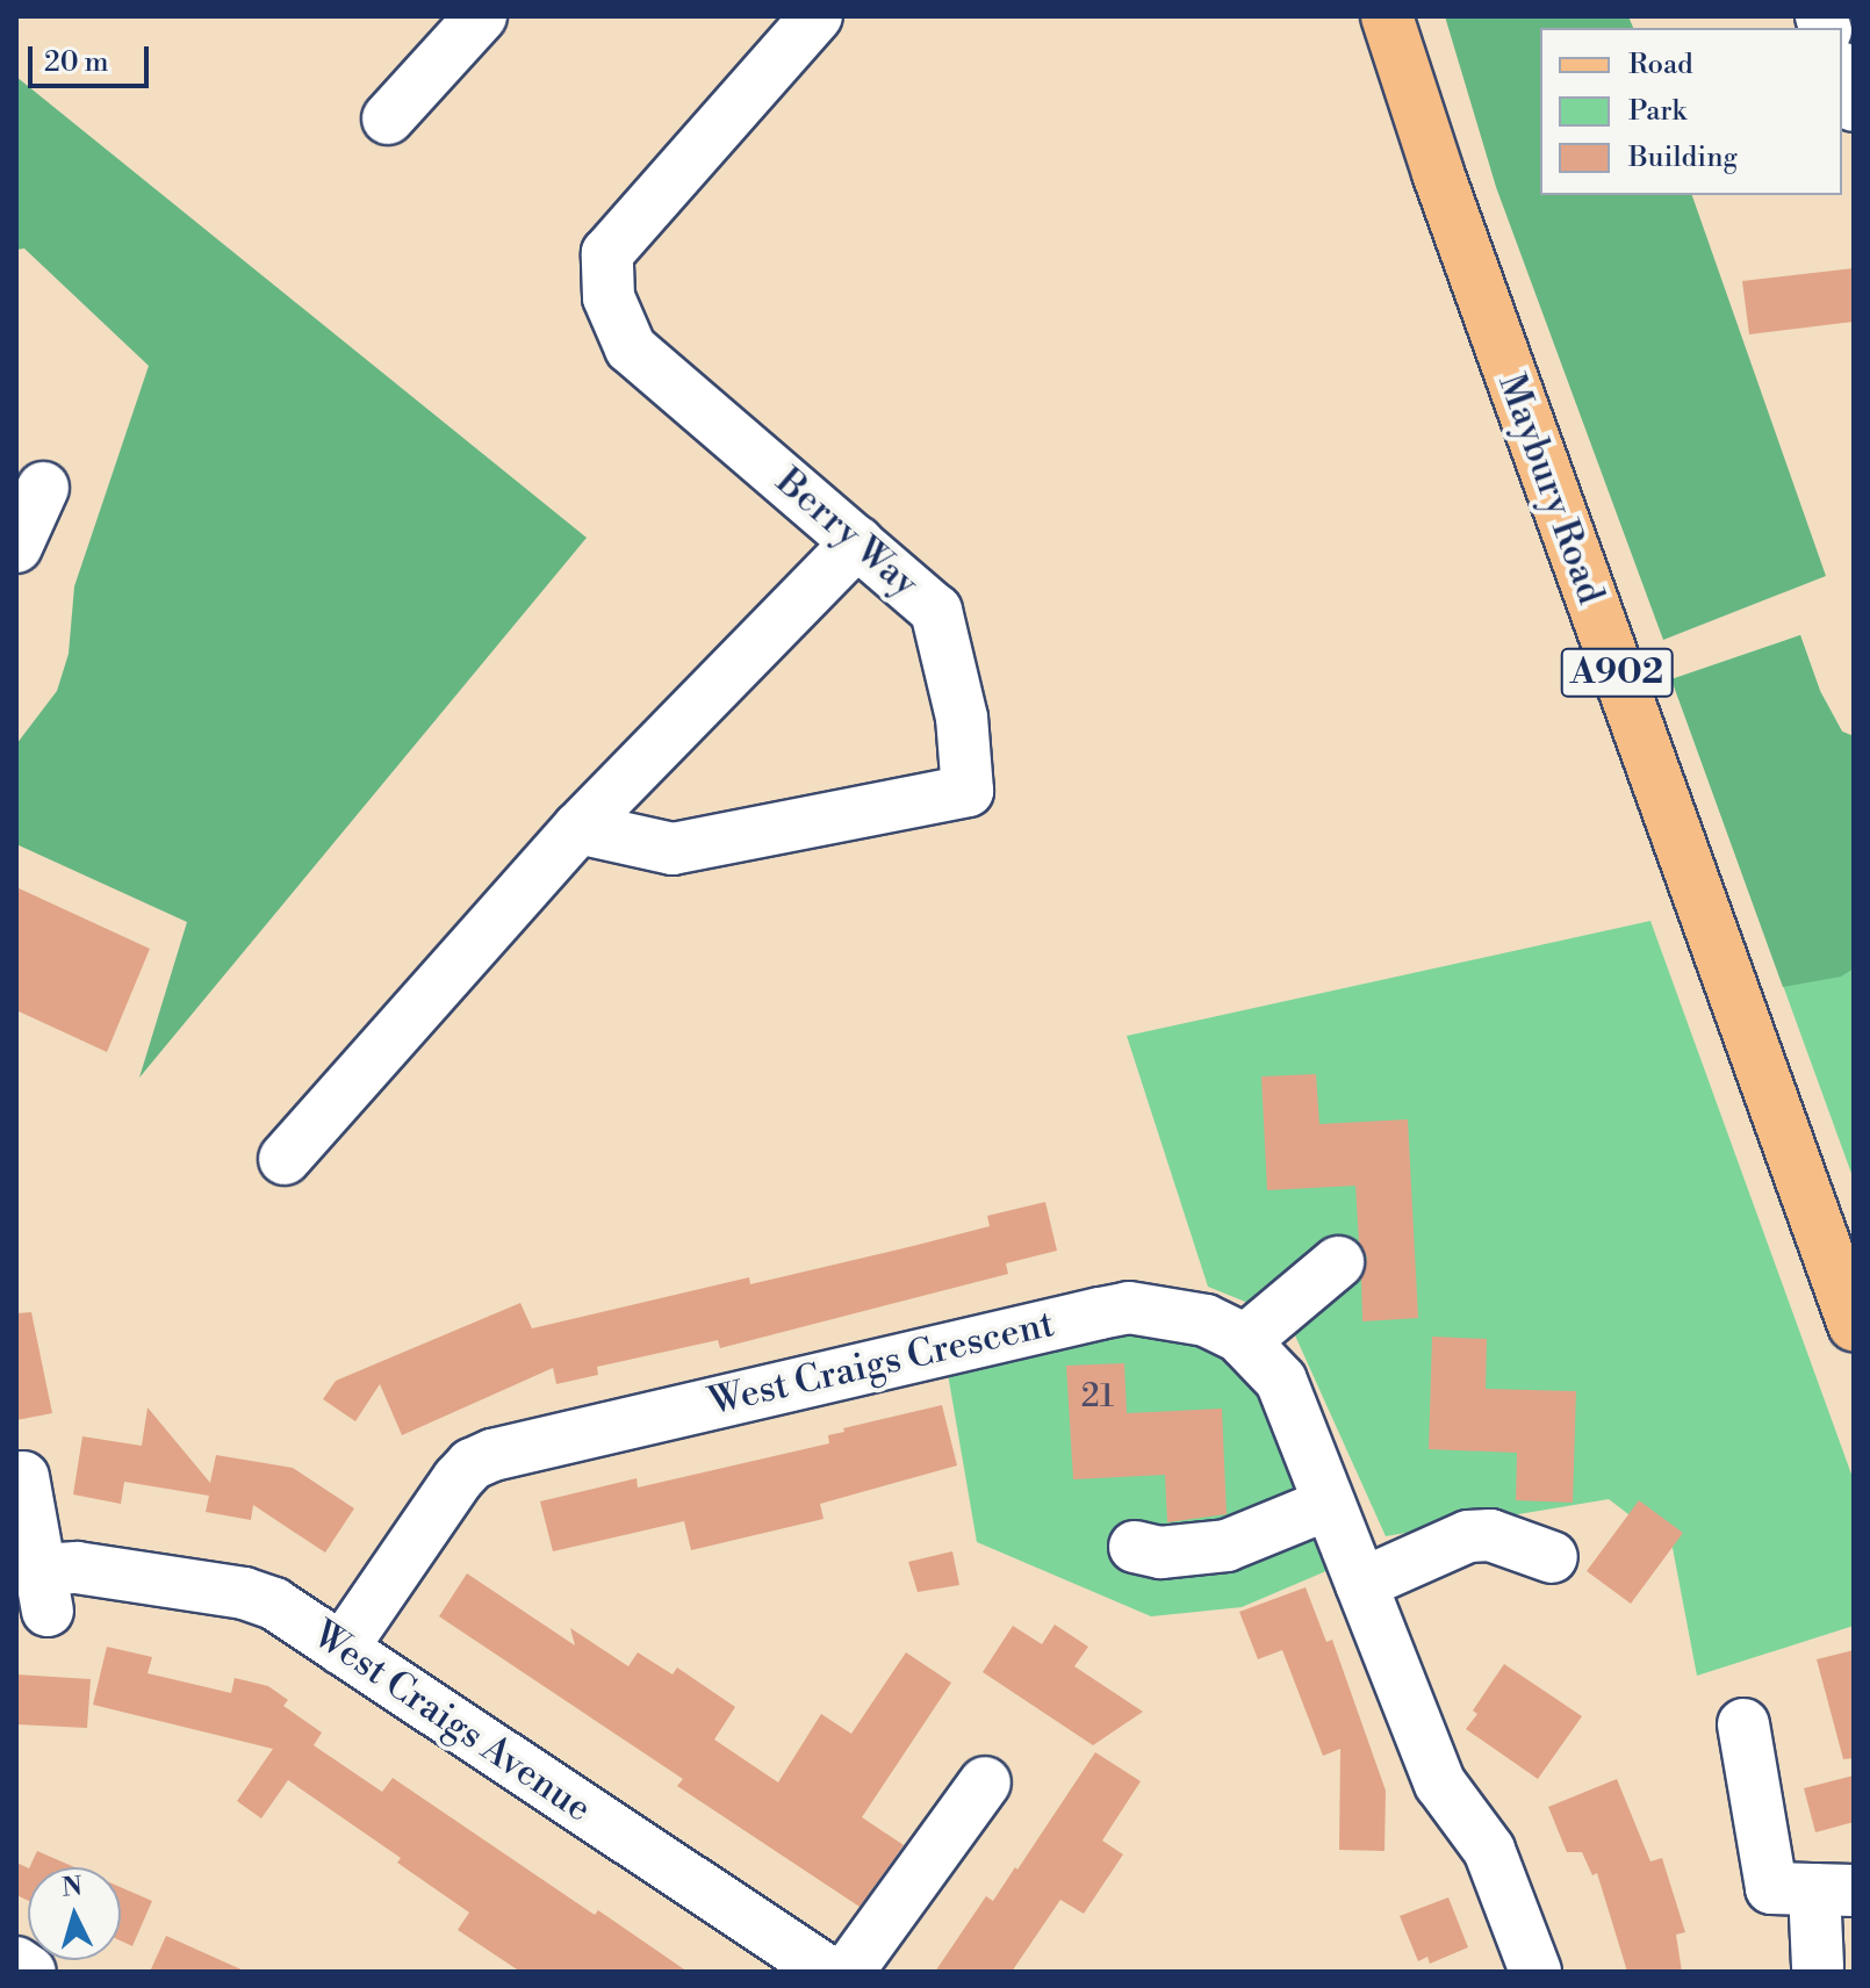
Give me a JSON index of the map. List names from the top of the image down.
{
  "streets": {
    "main road": ["Maybury Road", "A902"],
    "street": ["Berry Way", "West Craigs Crescent", "West Craigs Avenue"]
  },
  "crossings": [
    ["West Craigs Crescent", "West Craigs Avenue"]
  ],
  "house_numbers": ["21"],
  "legend": ["Road", "Park", "Building"],
  "scale_bar": "20 m",
  "north": "top"
}
